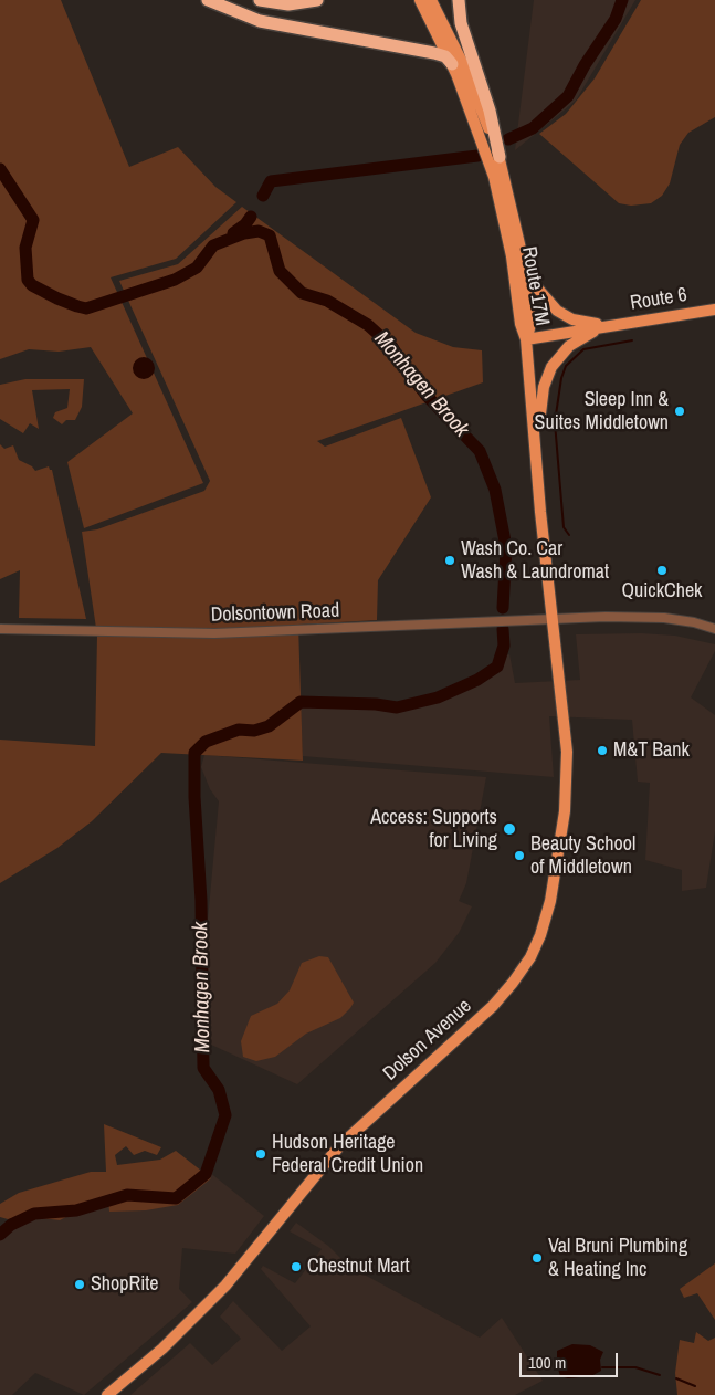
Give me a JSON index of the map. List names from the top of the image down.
{
  "streets": {
    "main road": ["Route 17M", "Route 6", "Dolson Avenue"],
    "street": ["Dolsontown Road"]
  },
  "crossings": [
    ["Route 17M", "Route 6"],
    ["Dolsontown Road", "Dolson Avenue"]
  ],
  "water": ["Monhagen Brook"],
  "places": [
    "Sleep Inn & Suites Middletown",
    "Wash Co. Car Wash & Laundromat",
    "QuickChek",
    "M&T Bank",
    "Access: Supports for Living",
    "Beauty School of Middletown",
    "Hudson Heritage Federal Credit Union",
    "Val Bruni Plumbing & Heating Inc",
    "Chestnut Mart",
    "ShopRite"
  ],
  "scale_bar": "100 m"
}
